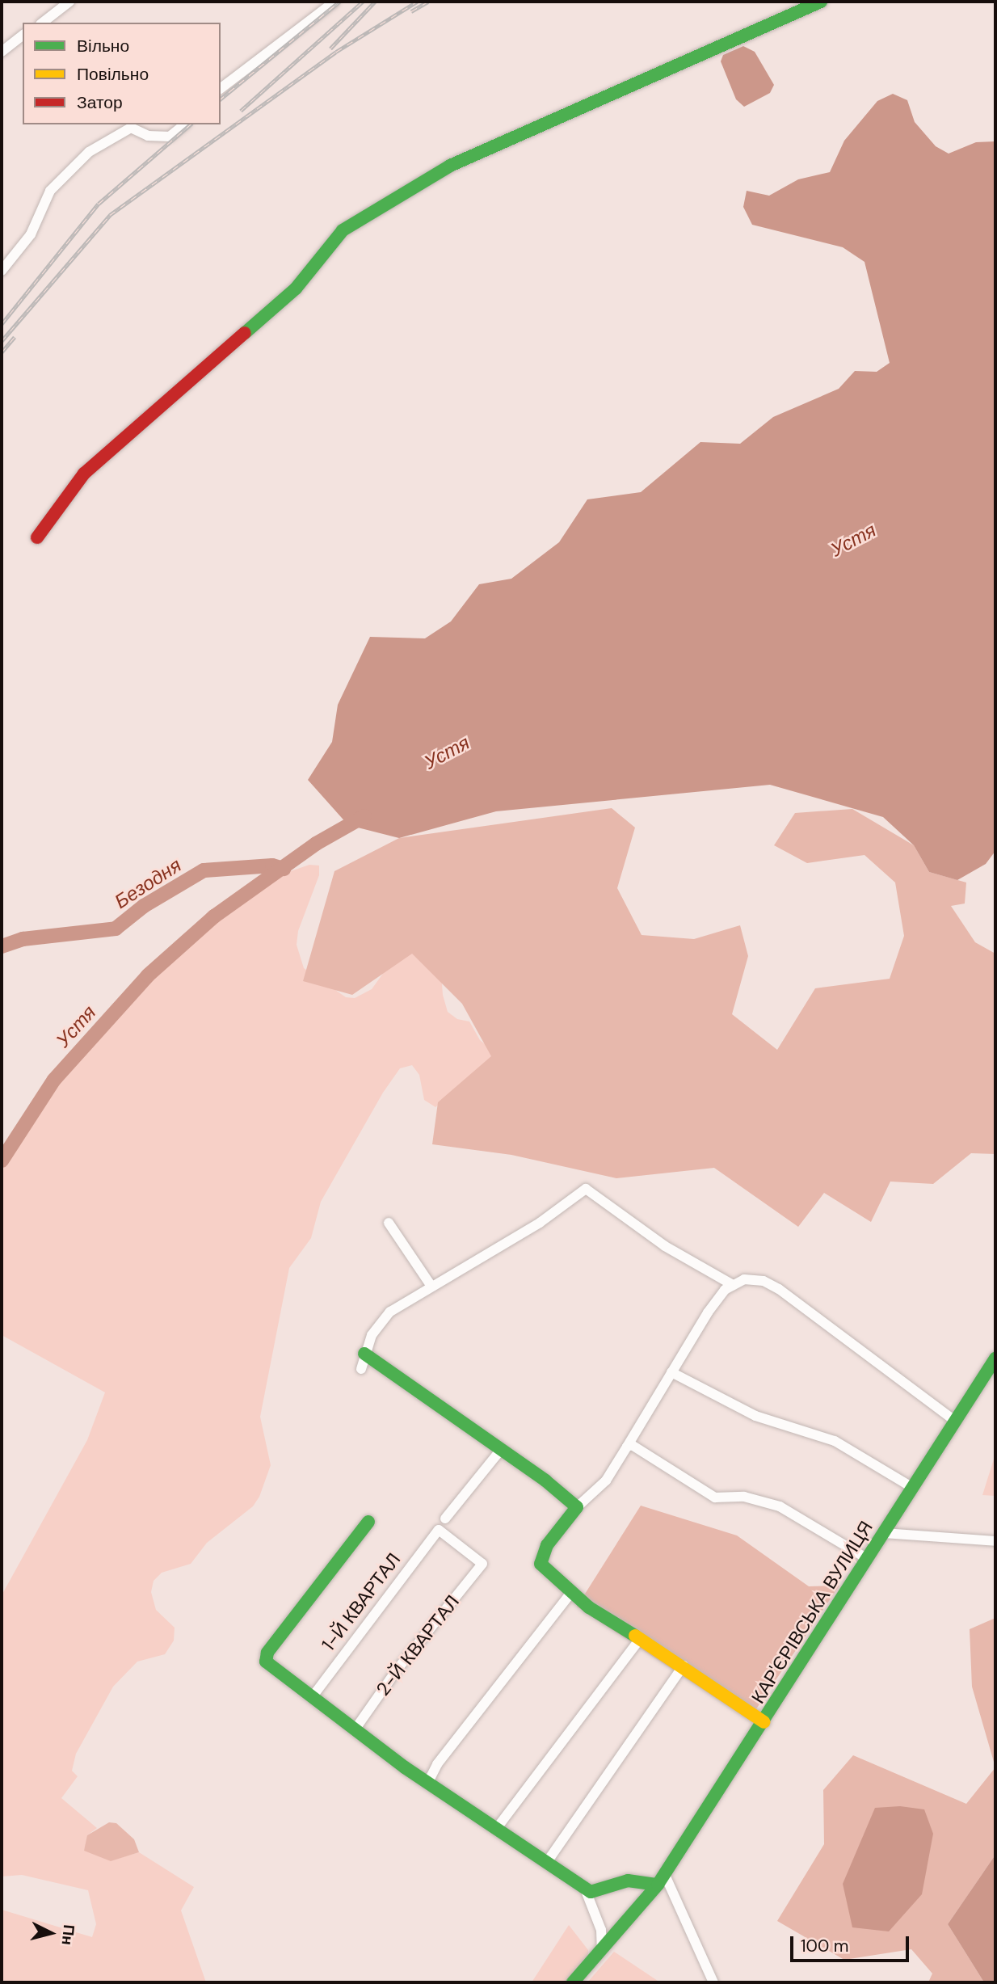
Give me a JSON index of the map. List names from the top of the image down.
{
  "streets": {
    "street": ["1-Й КВАРТАЛ", "КАР'ЄРІВСЬКА ВУЛИЦЯ", "2-Й КВАРТАЛ"]
  },
  "crossings": [
    ["1-Й КВАРТАЛ", "2-Й КВАРТАЛ"]
  ],
  "water": ["Устя", "Безодня"],
  "legend": ["Вільно", "Повільно", "Затор"],
  "scale_bar": "100 m",
  "north": "right"
}
